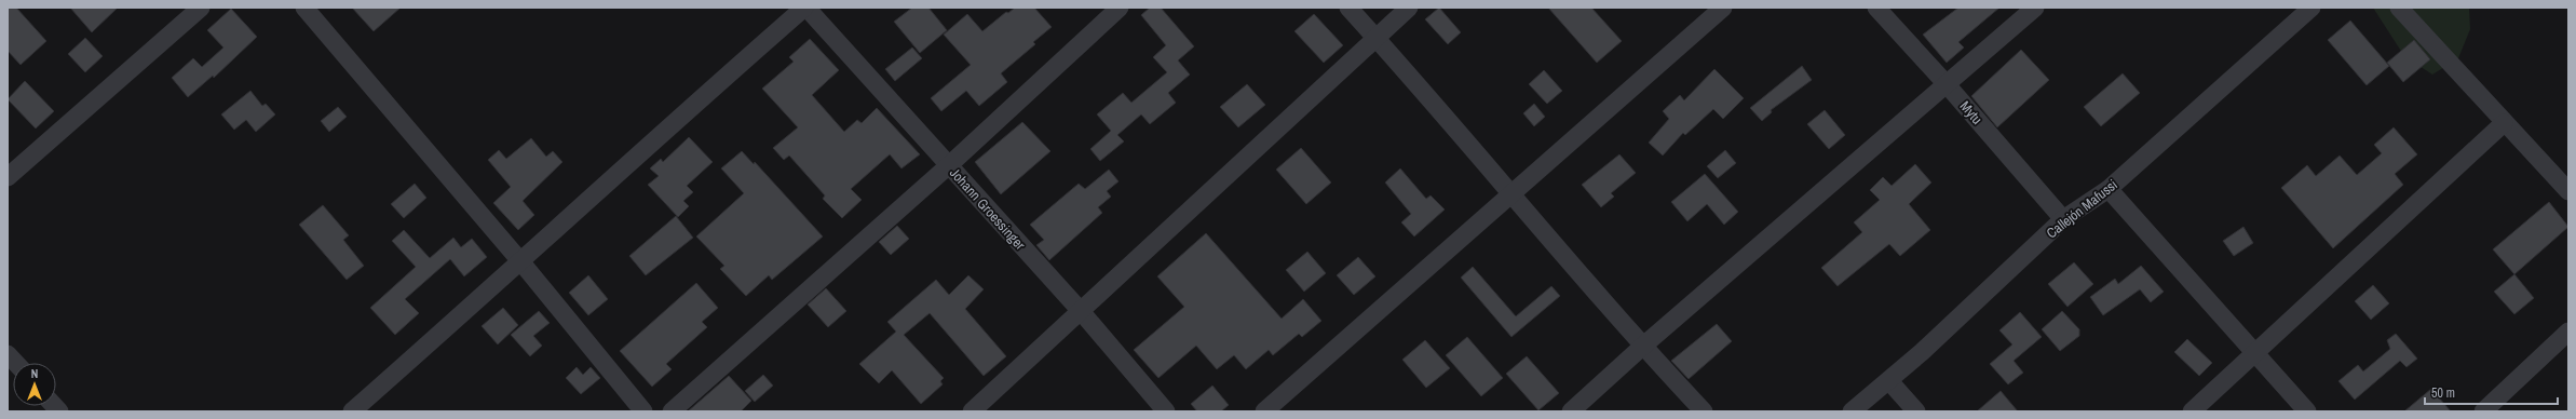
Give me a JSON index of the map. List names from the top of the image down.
{
  "streets": {
    "street": ["Mytu", "Johann Groessinger", "Callejón Mafussi"]
  },
  "crossings": [
    ["Mytu", "Callejón Mafussi"]
  ],
  "scale_bar": "50 m",
  "north": "top"
}
